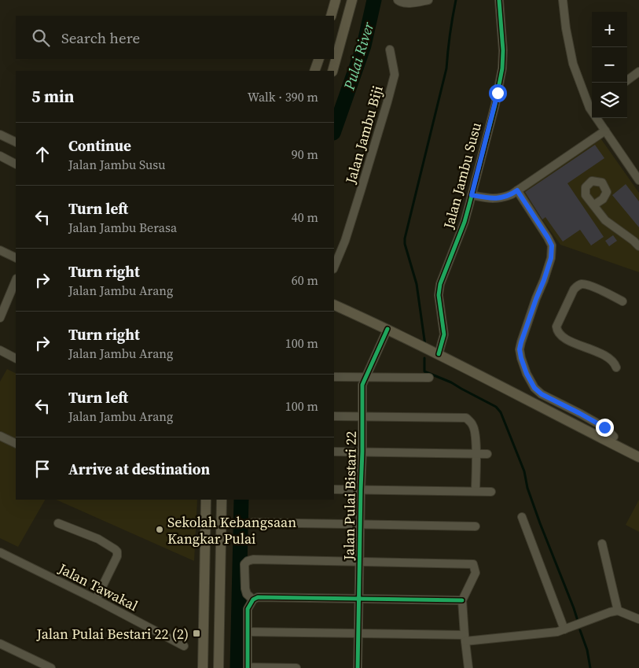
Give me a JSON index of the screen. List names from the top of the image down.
{
  "streets": {
    "street": [
      "Jalan Jambu Biji",
      "Jalan Jambu Susu",
      "Jalan Pulai Bistari 22",
      "Jalan Tawakal"
    ]
  },
  "water": ["Pulai River"],
  "places": {
    "other": ["Sekolah Kebangsaan Kangkar Pulai"],
    "transit": ["Jalan Pulai Bestari 22 (2)"]
  },
  "page": {
    "map_buttons": ["+", "−"],
    "search": "Search here",
    "heading": ["5 min", "Walk · 390 m"],
    "list": [
      ["Continue", "Jalan Jambu Susu", "90 m"],
      ["Turn left", "Jalan Jambu Berasa", "40 m"],
      ["Turn right", "Jalan Jambu Arang", "60 m"],
      ["Turn right", "Jalan Jambu Arang", "100 m"],
      ["Turn left", "Jalan Jambu Arang", "100 m"],
      "Arrive at destination"
    ]
  }
}
